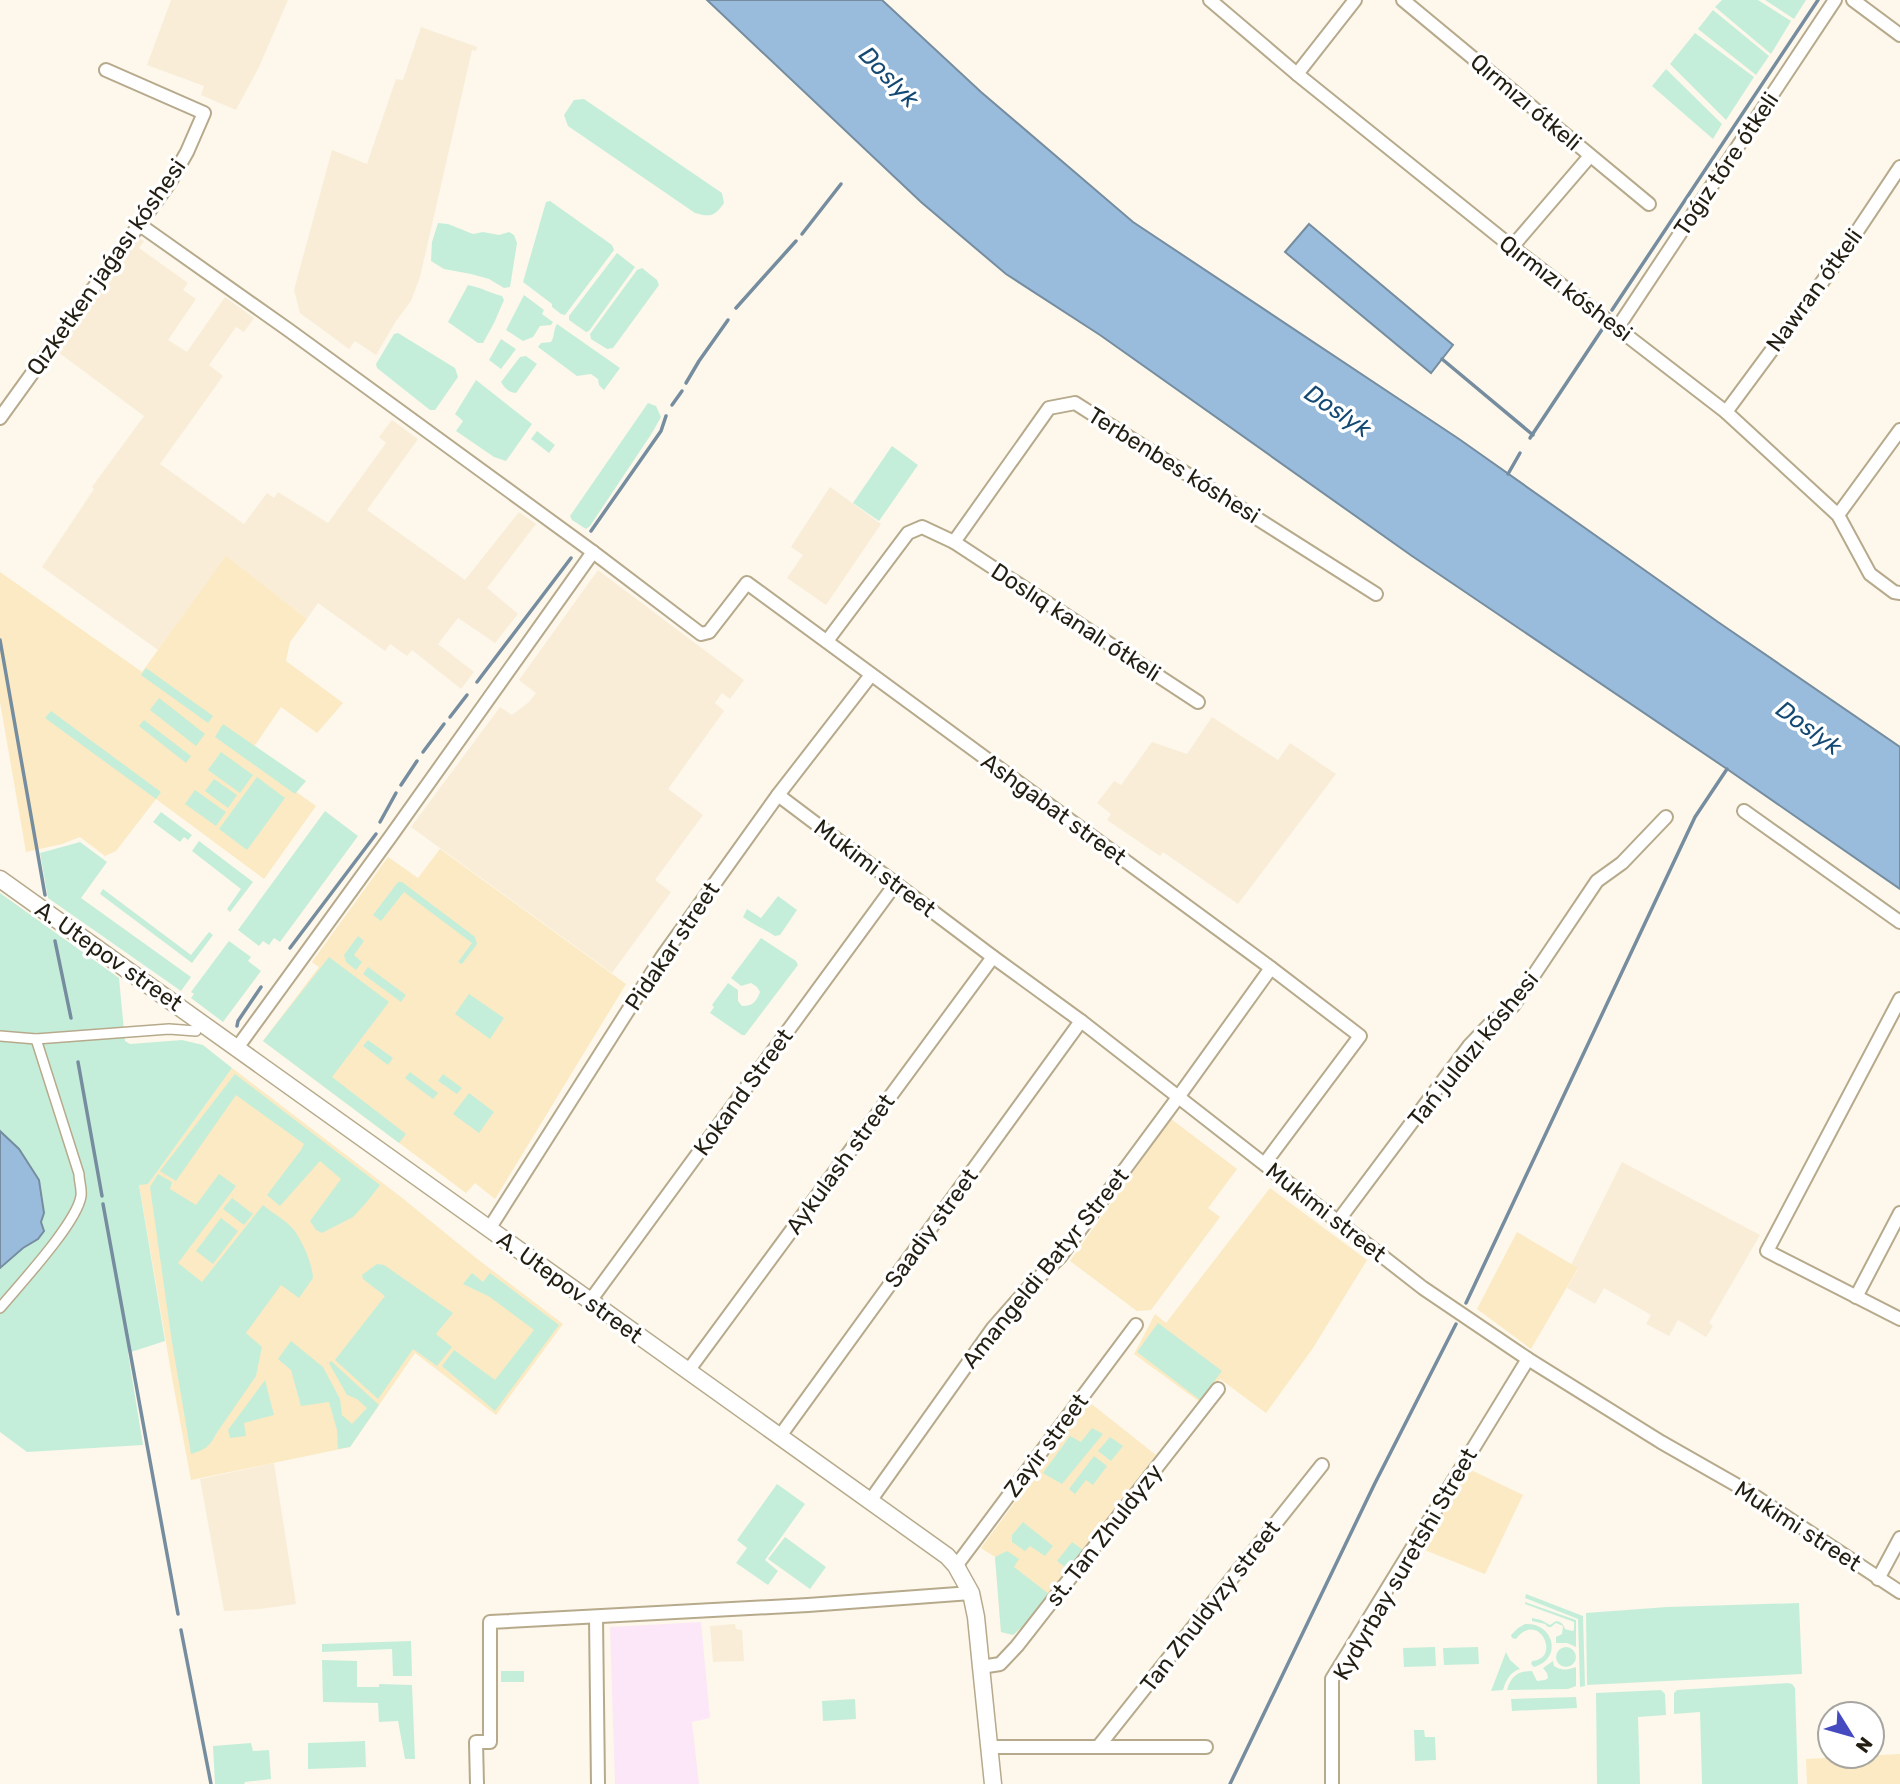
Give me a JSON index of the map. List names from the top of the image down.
{
  "streets": {
    "main road": ["A. Utepov street"],
    "street": [
      "Qırmızı ótkeli",
      "Toǵız tóre ótkeli",
      "Qızketken jaǵası kóshesi",
      "Qırmızı kóshesi",
      "Nawran ótkeli",
      "Terbenbes kóshesi",
      "Doslıq kanalı ótkeli",
      "Ashgabat street",
      "Mukimi street",
      "Pidakar street",
      "Tań juldızı kóshesi",
      "Kokand Street",
      "Aykulash street",
      "Saadiy street",
      "Amangeldi Batyr Street",
      "Zayir street",
      "st. Tan Zhuldyzy",
      "Kydyrbay suretshi Street",
      "Tan Zhuldyzy street"
    ]
  },
  "crossings": [
    ["Toǵız tóre ótkeli", "Qırmızı kóshesi"],
    ["Qırmızı kóshesi", "Nawran ótkeli"],
    ["Terbenbes kóshesi", "Doslıq kanalı ótkeli"],
    ["Ashgabat street", "Mukimi street"],
    ["Ashgabat street", "Pidakar street"],
    ["Ashgabat street", "Amangeldi Batyr Street"],
    ["Mukimi street", "Pidakar street"],
    ["Mukimi street", "Tań juldızı kóshesi"],
    ["Mukimi street", "Kokand Street"],
    ["Mukimi street", "Aykulash street"],
    ["Mukimi street", "Saadiy street"],
    ["Mukimi street", "Amangeldi Batyr Street"],
    ["Mukimi street", "Kydyrbay suretshi Street"],
    ["Pidakar street", "A. Utepov street"],
    ["A. Utepov street", "Kokand Street"],
    ["A. Utepov street", "Aykulash street"],
    ["A. Utepov street", "Saadiy street"],
    ["A. Utepov street", "Amangeldi Batyr Street"],
    ["A. Utepov street", "Zayir street"],
    ["A. Utepov street", "st. Tan Zhuldyzy"]
  ],
  "water": ["Doslyk"],
  "north": "bottom right"
}
